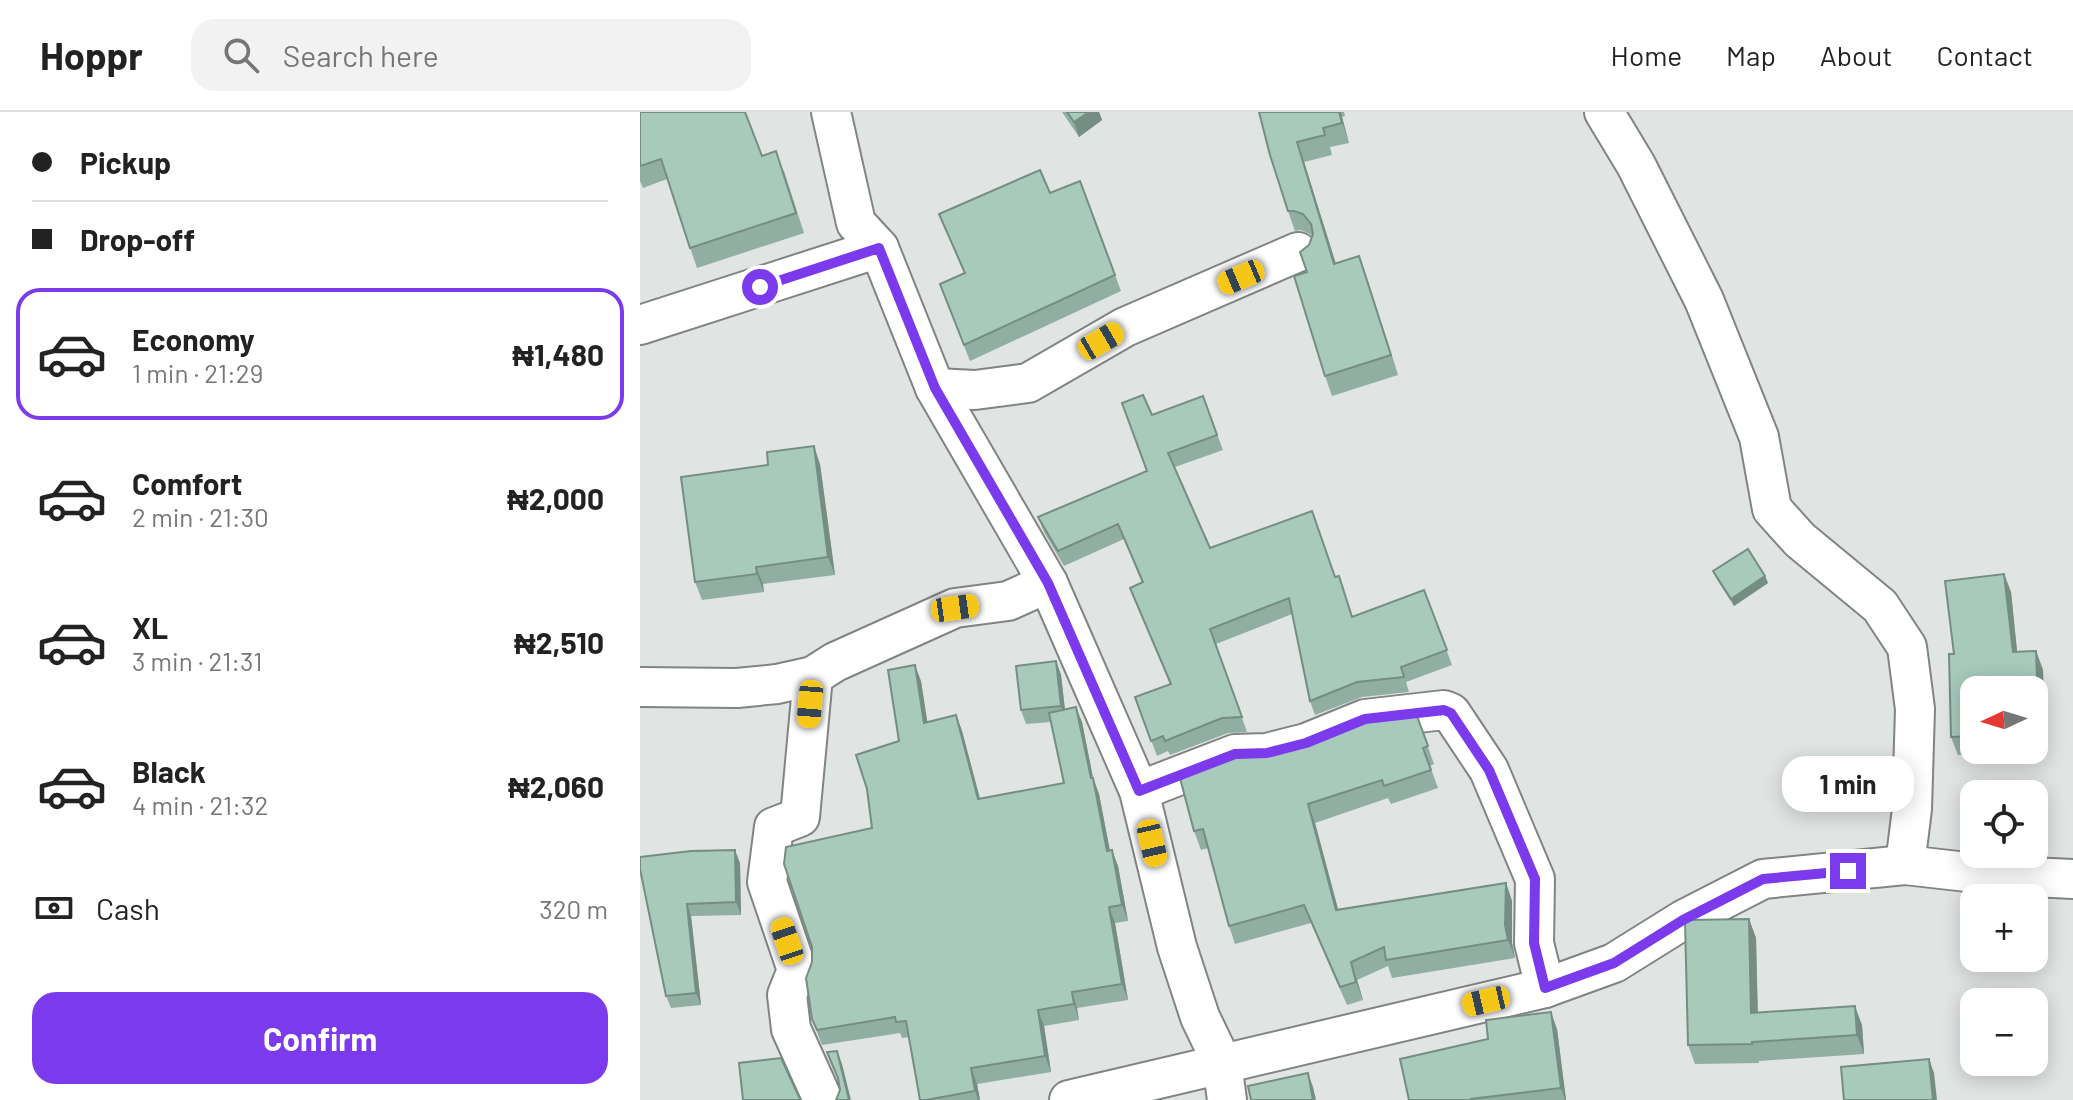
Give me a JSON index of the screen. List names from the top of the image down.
{
  "north": "left",
  "page": {
    "header": "Hoppr",
    "search": "Search here",
    "nav": [
      "Home",
      "Map",
      "About",
      "Contact"
    ],
    "banner": ["Pickup", "Drop-off"],
    "list": [
      {
        "name": "Economy",
        "note": "1 min · 21:29",
        "value": "₦1,480"
      },
      {
        "name": "Comfort",
        "note": "2 min · 21:30",
        "value": "₦2,000"
      },
      {
        "name": "XL",
        "note": "3 min · 21:31",
        "value": "₦2,510"
      },
      {
        "name": "Black",
        "note": "4 min · 21:32",
        "value": "₦2,060"
      }
    ],
    "map_buttons": ["+", "−"],
    "bubble": "1 min",
    "pay": ["Cash", "320 m"],
    "buttons": "Confirm"
  }
}
